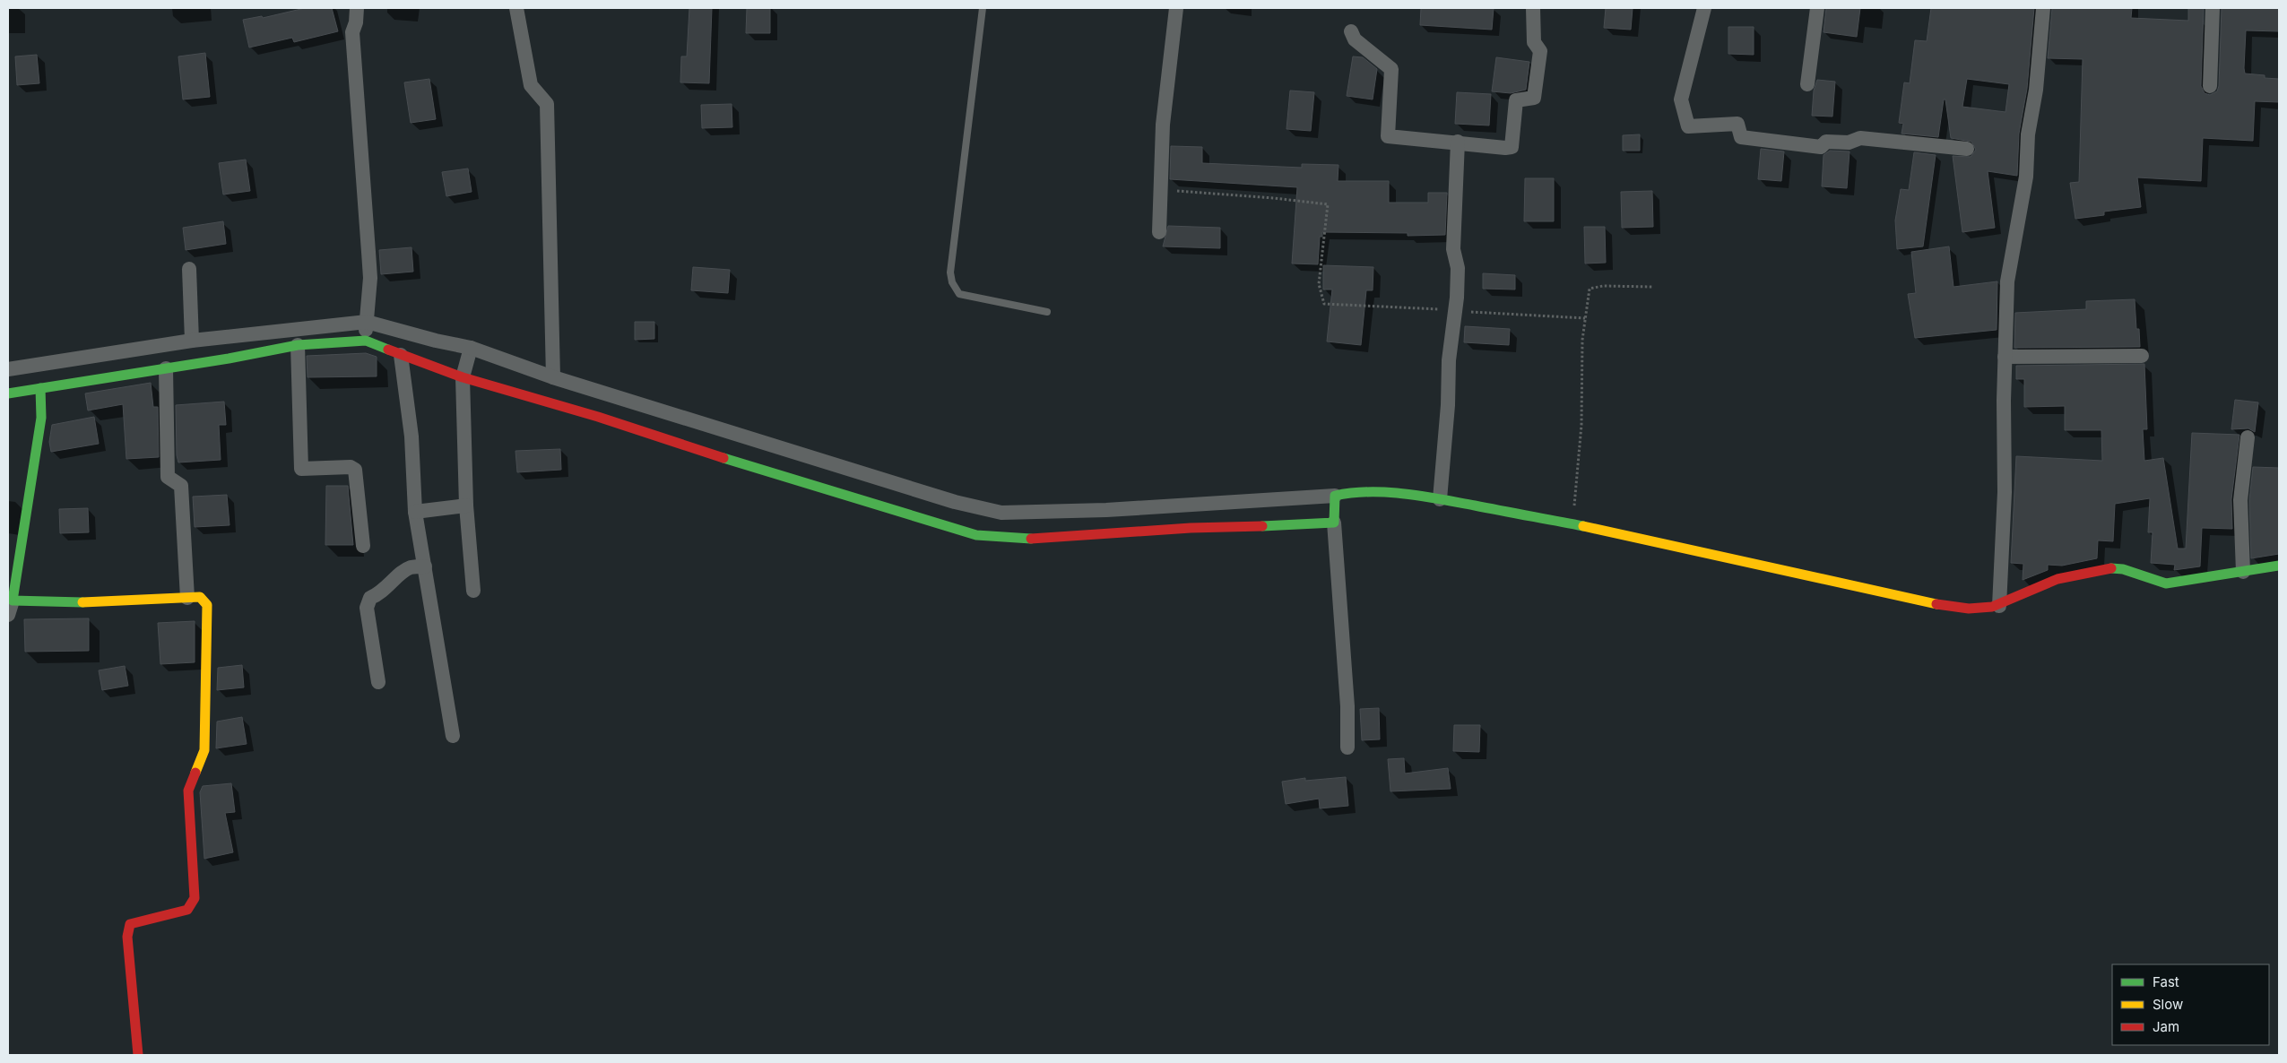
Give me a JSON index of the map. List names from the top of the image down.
{
  "legend": ["Fast", "Slow", "Jam"]
}
